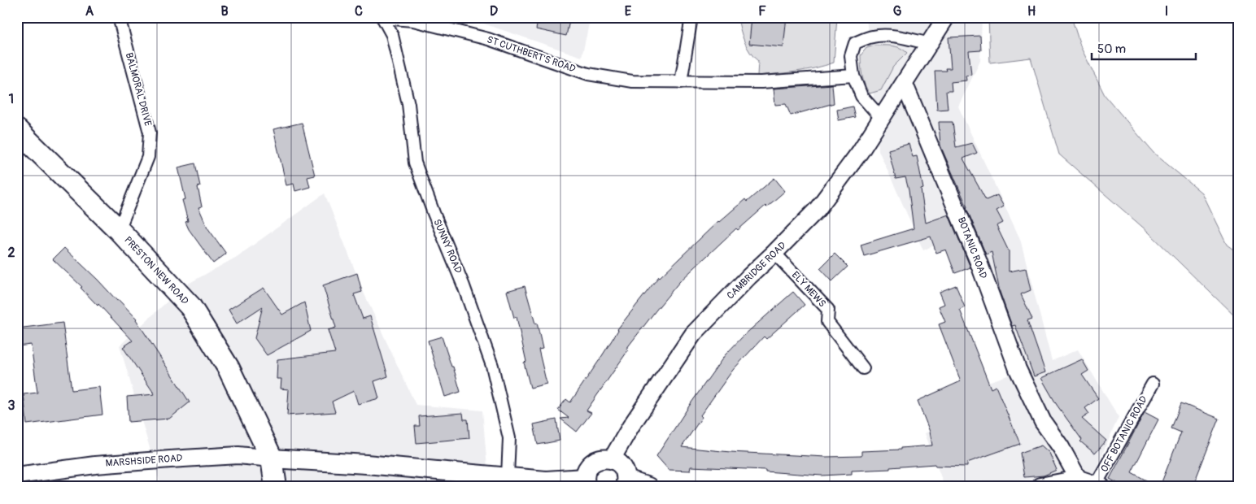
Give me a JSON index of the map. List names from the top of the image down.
{
  "streets": {
    "highway": ["PRESTON NEW ROAD"],
    "main road": ["BOTANIC ROAD", "CAMBRIDGE ROAD", "MARSHSIDE ROAD"],
    "street": [
      "ST CUTHBERT'S ROAD",
      "BALMORAL DRIVE",
      "SUNNY ROAD",
      "ELY MEWS",
      "OFF BOTANIC ROAD"
    ]
  },
  "crossings": [
    ["ST CUTHBERT'S ROAD", "SUNNY ROAD"],
    ["BALMORAL DRIVE", "PRESTON NEW ROAD"],
    ["BOTANIC ROAD", "CAMBRIDGE ROAD"],
    ["BOTANIC ROAD", "OFF BOTANIC ROAD"],
    ["PRESTON NEW ROAD", "MARSHSIDE ROAD"],
    ["CAMBRIDGE ROAD", "ELY MEWS"]
  ],
  "scale_bar": "50 m",
  "grid": {
    "columns": [
      "A",
      "B",
      "C",
      "D",
      "E",
      "F",
      "G",
      "H",
      "I"
    ],
    "rows": ["1", "2", "3"]
  }
}
